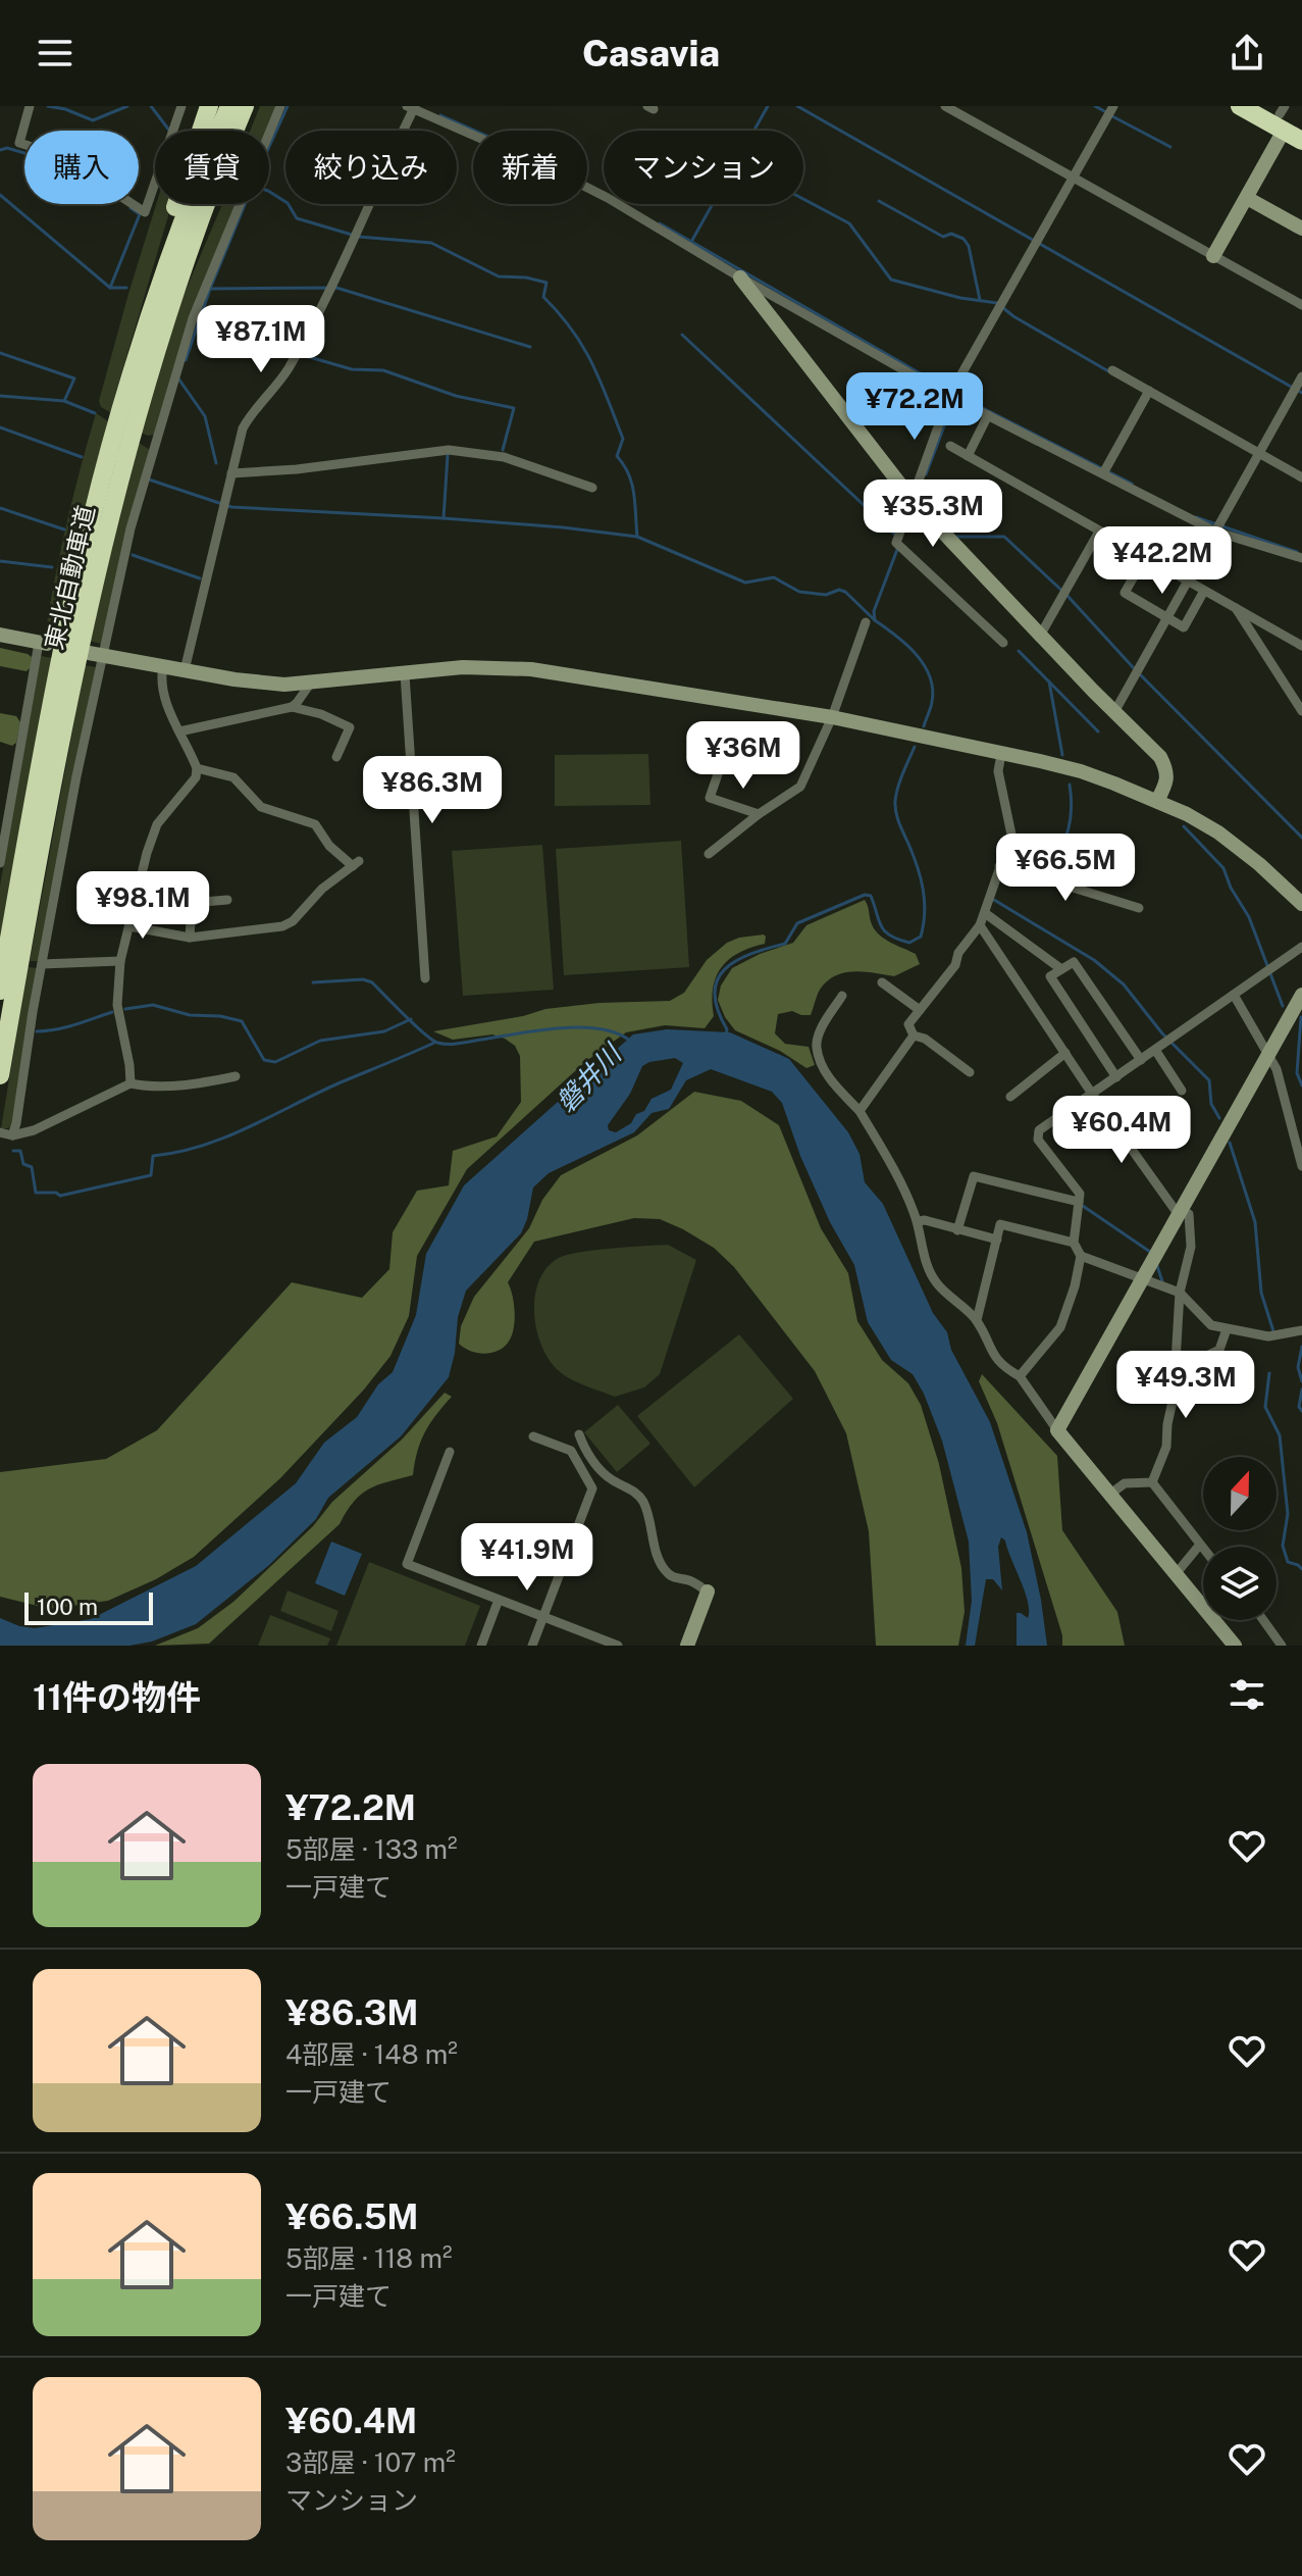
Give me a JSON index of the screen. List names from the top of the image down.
{
  "streets": {
    "highway": ["東北自動車道"]
  },
  "water": ["磐井川"],
  "scale_bar": "100 m",
  "north": "top",
  "page": {
    "header": "Casavia",
    "chip": [
      "購入",
      "賃貸",
      "絞り込み",
      "新着",
      "マンション"
    ],
    "price": [
      "¥87.1M",
      "¥72.2M",
      "¥35.3M",
      "¥42.2M",
      "¥36M",
      "¥86.3M",
      "¥66.5M",
      "¥98.1M",
      "¥60.4M",
      "¥49.3M",
      "¥41.9M"
    ],
    "scale": "100 m",
    "heading": "11件の物件",
    "list": [
      {
        "name": "¥72.2M",
        "note": "5部屋 · 133 m² · 一戸建て"
      },
      {
        "name": "¥86.3M",
        "note": "4部屋 · 148 m² · 一戸建て"
      },
      {
        "name": "¥66.5M",
        "note": "5部屋 · 118 m² · 一戸建て"
      },
      {
        "name": "¥60.4M",
        "note": "3部屋 · 107 m² · マンション"
      }
    ]
  }
}
